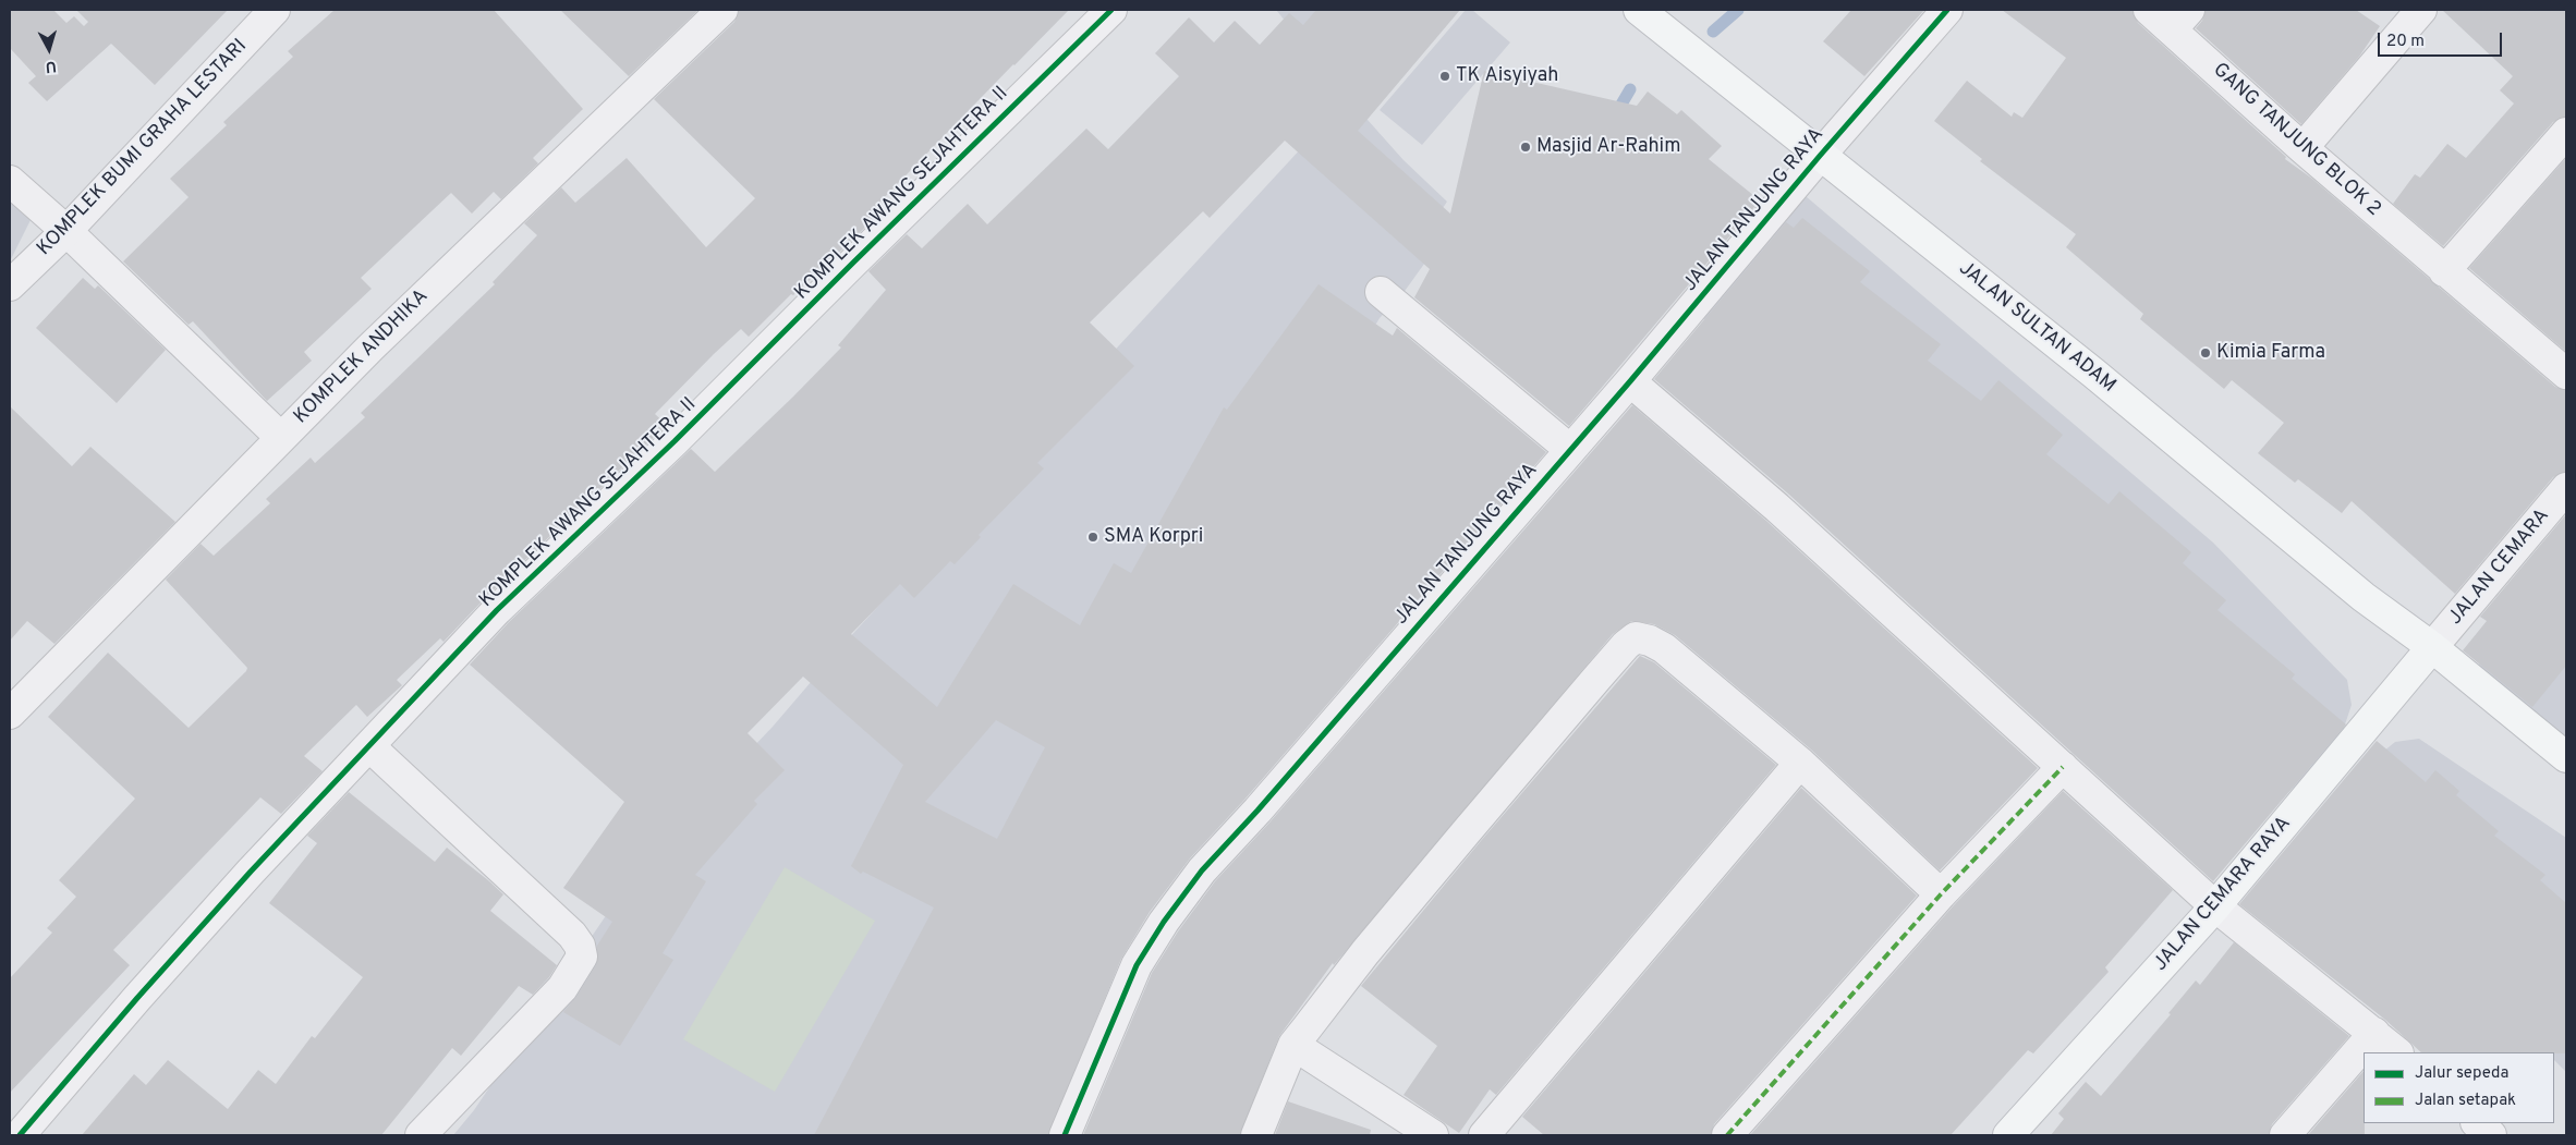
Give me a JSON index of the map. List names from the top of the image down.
{
  "streets": {
    "main road": ["JALAN SULTAN ADAM", "JALAN CEMARA RAYA"],
    "street": [
      "GANG TANJUNG BLOK 2",
      "KOMPLEK BUMI GRAHA LESTARI",
      "KOMPLEK AWANG SEJAHTERA II",
      "JALAN TANJUNG RAYA",
      "KOMPLEK ANDHIKA",
      "JALAN CEMARA"
    ]
  },
  "crossings": [
    ["JALAN TANJUNG RAYA", "JALAN SULTAN ADAM"],
    ["JALAN SULTAN ADAM", "JALAN CEMARA"],
    ["JALAN SULTAN ADAM", "JALAN CEMARA RAYA"],
    ["JALAN CEMARA", "JALAN CEMARA RAYA"]
  ],
  "places": [
    "TK Aisyiyah",
    "Masjid Ar-Rahim",
    "Kimia Farma",
    "SMA Korpri"
  ],
  "legend": ["Jalur sepeda", "Jalan setapak"],
  "scale_bar": "20 m",
  "north": "bottom"
}
